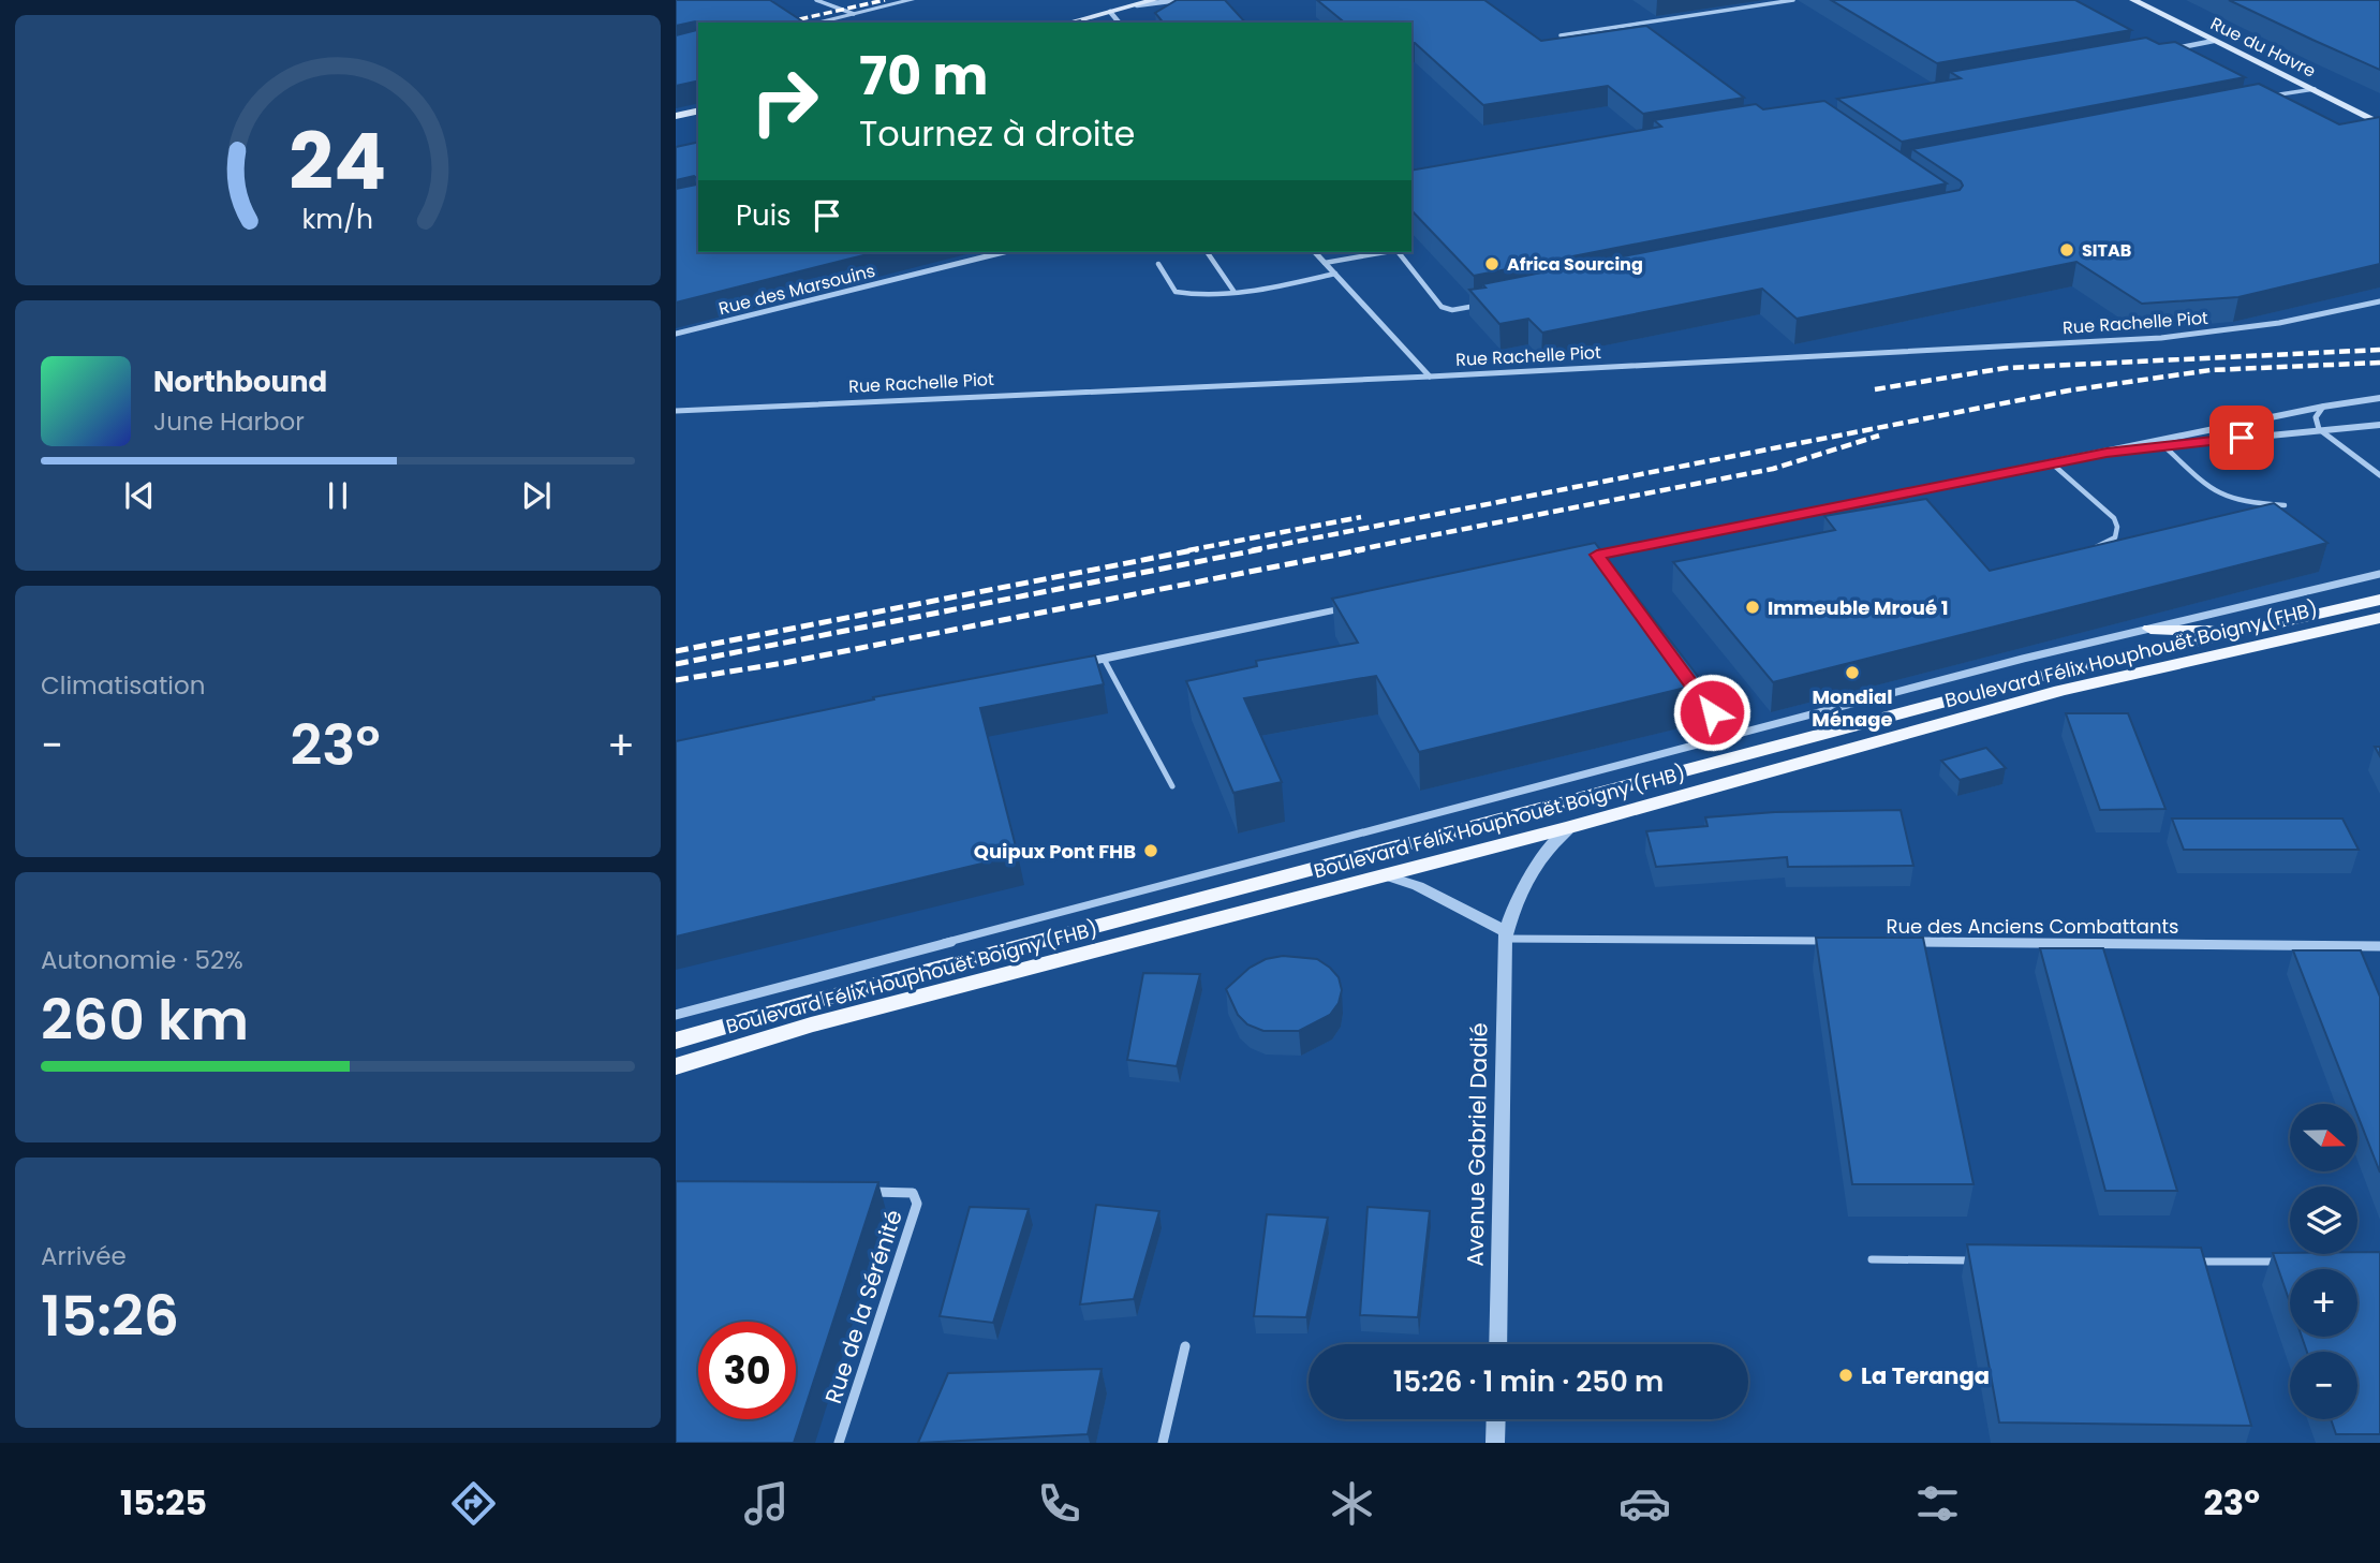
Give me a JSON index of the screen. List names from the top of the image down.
{
  "streets": {
    "main road": ["Rue du Havre", "Boulevard Félix Houphouët Boigny (FHB)"],
    "street": [
      "Rue des Marsouins",
      "Rue Rachelle Piot",
      "Rue des Anciens Combattants",
      "Avenue Gabriel Dadié",
      "Rue de la Sérénité"
    ]
  },
  "crossings": [
    ["Boulevard Félix Houphouët Boigny (FHB)", "Avenue Gabriel Dadié"]
  ],
  "places": [
    "SITAB",
    "Africa Sourcing",
    "Immeuble Mroué 1",
    "Mondial Ménage",
    "Quipux Pont FHB",
    "La Teranga"
  ],
  "north": "right",
  "page": {
    "turn": ["70 m", "Tournez à droite"],
    "then": "Puis",
    "song": ["Northbound", "June Harbor"],
    "tile": [
      "Climatisation",
      ["Autonomie · 52%", "260 km"],
      ["Arrivée", "15:26"]
    ],
    "heat": ["−", "23°", "+"],
    "map_buttons": ["+", "−"],
    "limit": "30",
    "trip": "15:26 · 1 min · 250 m",
    "tabs": ["15:25", "23°"],
    "gauge": ["24", "km/h"]
  }
}
